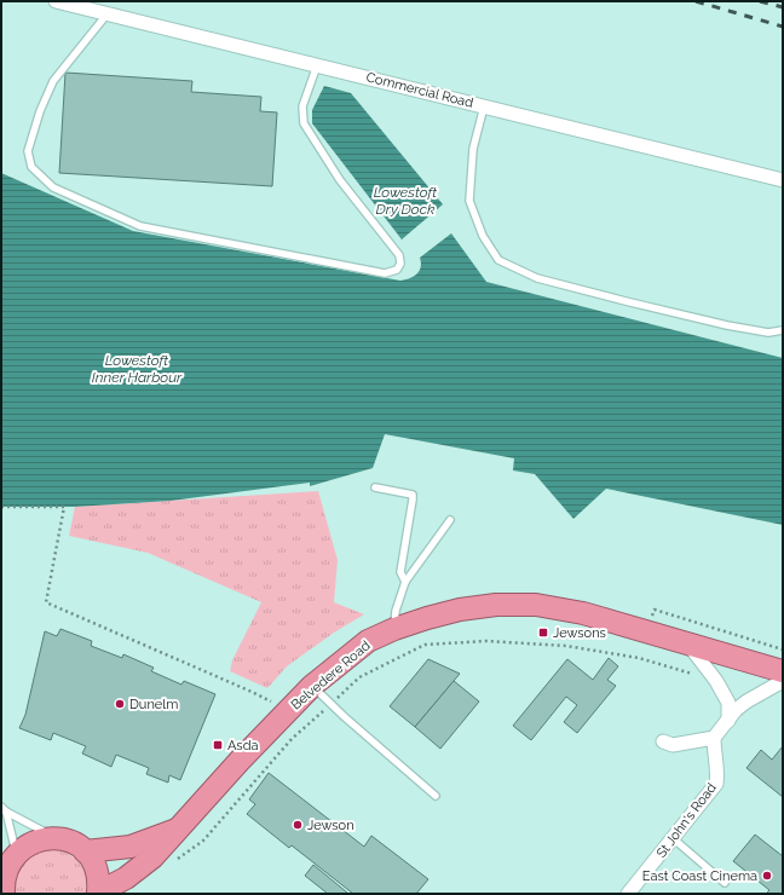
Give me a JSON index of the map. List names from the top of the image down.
{
  "streets": {
    "highway": ["Belvedere Road"],
    "street": ["Commercial Road", "St John's Road"]
  },
  "water": ["Lowestoft Dry Dock", "Lowestoft Inner Harbour"],
  "places": {
    "transit": ["Jewsons", "Asda"],
    "other": ["Dunelm", "Jewson", "East Coast Cinema"]
  }
}
